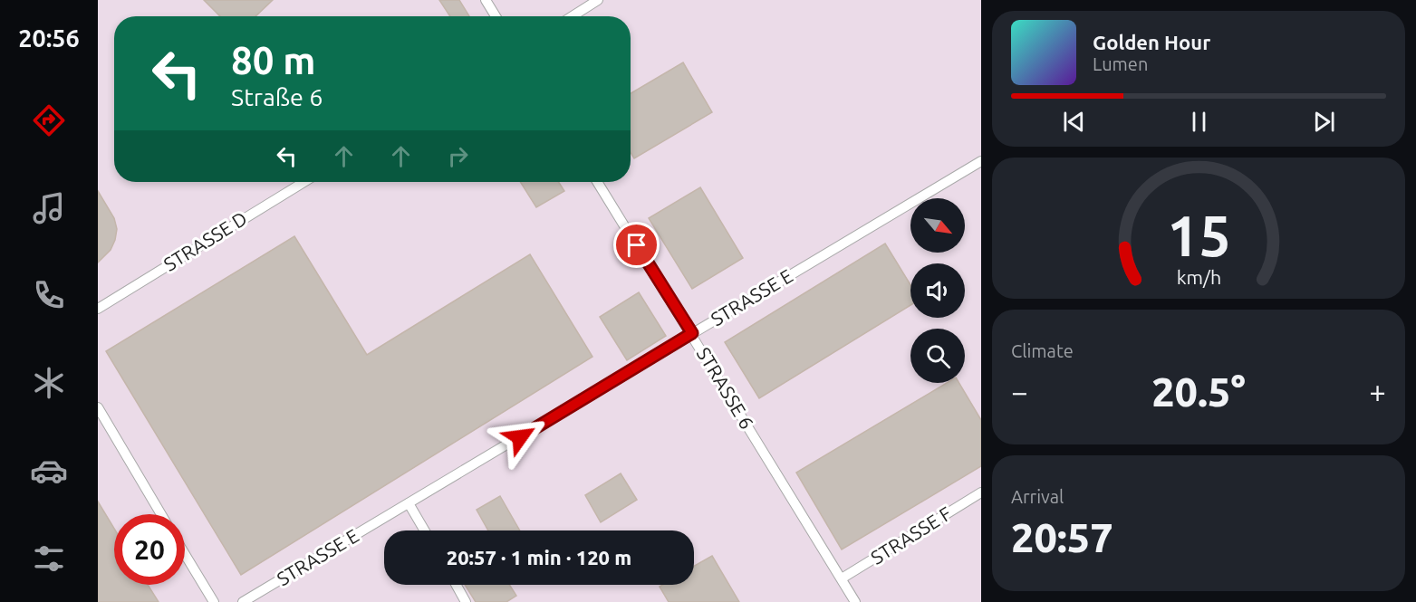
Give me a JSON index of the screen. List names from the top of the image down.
{
  "streets": {
    "lane": [
      "STRASSE D",
      "STRASSE E",
      "STRASSE 6",
      "STRASSE F"
    ]
  },
  "crossings": [
    ["STRASSE E", "STRASSE 6"],
    ["STRASSE 6", "STRASSE F"]
  ],
  "north": "bottom right",
  "page": {
    "tabs": "20:56",
    "turn": ["80 m", "Straße 6"],
    "song": ["Golden Hour", "Lumen"],
    "tile": [
      "Climate",
      ["Arrival", "20:57"]
    ],
    "heat": ["−", "20.5°", "+"],
    "limit": "20",
    "trip": "20:57 · 1 min · 120 m",
    "gauge": ["15", "km/h"]
  }
}
